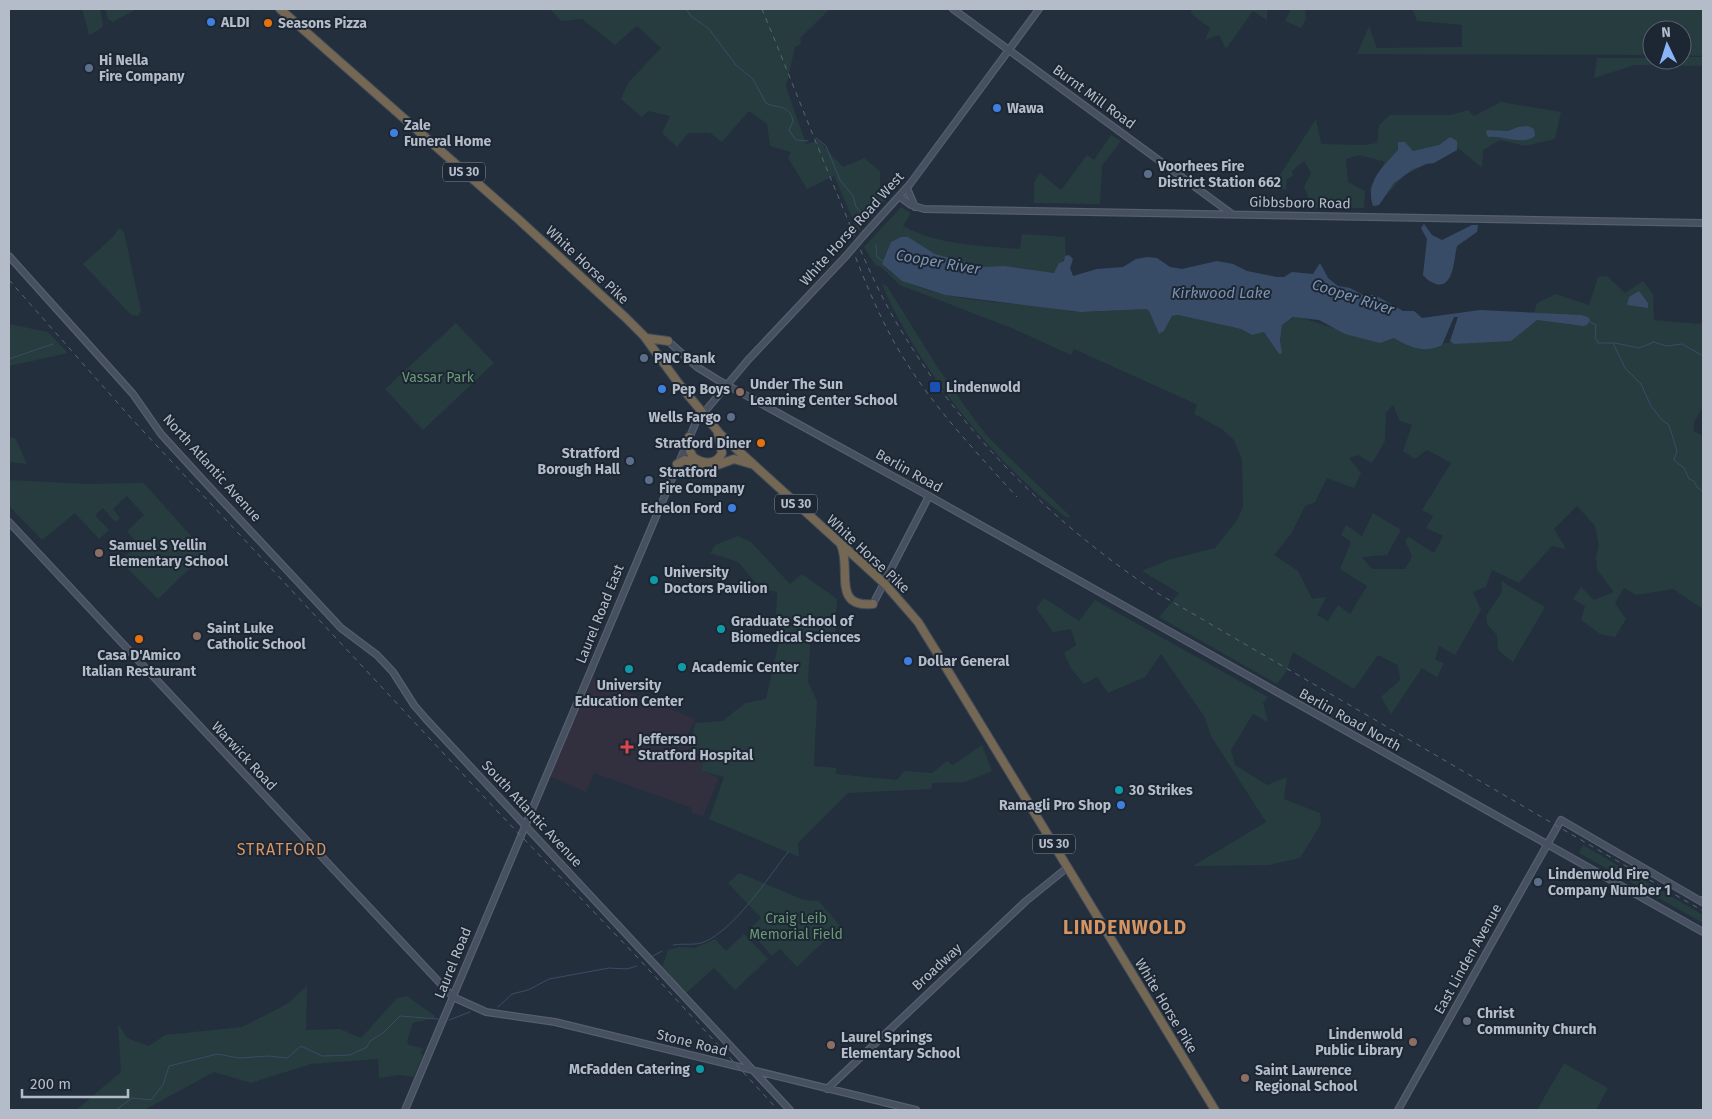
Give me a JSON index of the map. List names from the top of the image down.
{
  "streets": {
    "highway": ["US 30", "White Horse Pike"],
    "street": [
      "Burnt Mill Road",
      "Gibbsboro Road",
      "White Horse Road West",
      "North Atlantic Avenue",
      "Berlin Road",
      "Laurel Road East",
      "Berlin Road North",
      "Warwick Road",
      "South Atlantic Avenue",
      "East Linden Avenue",
      "Laurel Road",
      "Broadway",
      "Stone Road"
    ]
  },
  "crossings": [
    ["Burnt Mill Road", "Gibbsboro Road"],
    ["Burnt Mill Road", "White Horse Road West"],
    ["Gibbsboro Road", "White Horse Road West"],
    ["White Horse Road West", "White Horse Pike"],
    ["White Horse Road West", "Berlin Road"],
    ["White Horse Road West", "Laurel Road East"],
    ["White Horse Pike", "Laurel Road East"],
    ["White Horse Pike", "Broadway"],
    ["North Atlantic Avenue", "South Atlantic Avenue"],
    ["Berlin Road", "Berlin Road North"],
    ["Laurel Road East", "South Atlantic Avenue"],
    ["Laurel Road East", "Laurel Road"],
    ["Berlin Road North", "East Linden Avenue"],
    ["Warwick Road", "Laurel Road"],
    ["Warwick Road", "Stone Road"],
    ["South Atlantic Avenue", "Laurel Road"],
    ["South Atlantic Avenue", "Stone Road"],
    ["Broadway", "Stone Road"]
  ],
  "districts": ["STRATFORD", "LINDENWOLD"],
  "water": ["Cooper River", "Kirkwood Lake"],
  "parks": ["Vassar Park", "Craig Leib Memorial Field"],
  "places": {
    "other": [
      "ALDI",
      "Seasons Pizza",
      "Hi Nella Fire Company",
      "Wawa",
      "Zale Funeral Home",
      "Voorhees Fire District Station 662",
      "PNC Bank",
      "Pep Boys",
      "Under The Sun Learning Center School",
      "Wells Fargo",
      "Stratford Diner",
      "Stratford Borough Hall",
      "Stratford Fire Company",
      "Echelon Ford",
      "Samuel S Yellin Elementary School",
      "University Doctors Pavilion",
      "Graduate School of Biomedical Sciences",
      "Saint Luke Catholic School",
      "Casa D'Amico Italian Restaurant",
      "Dollar General",
      "Academic Center",
      "University Education Center",
      "30 Strikes",
      "Ramagli Pro Shop",
      "Lindenwold Fire Company Number 1",
      "Christ Community Church",
      "Lindenwold Public Library",
      "Laurel Springs Elementary School",
      "McFadden Catering",
      "Saint Lawrence Regional School"
    ],
    "transit": ["Lindenwold"],
    "health": ["Jefferson Stratford Hospital"]
  },
  "scale_bar": "200 m",
  "north": "top"
}
